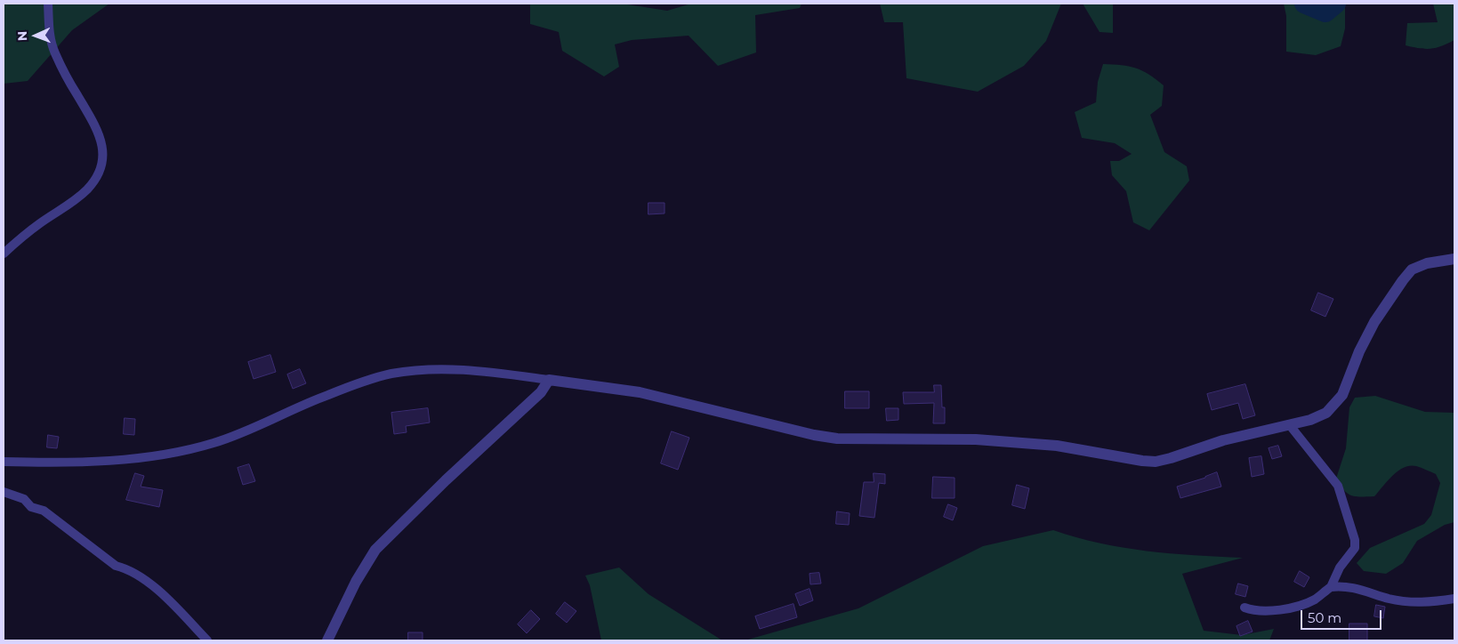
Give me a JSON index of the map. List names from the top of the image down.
{
  "scale_bar": "50 m",
  "north": "left"
}
